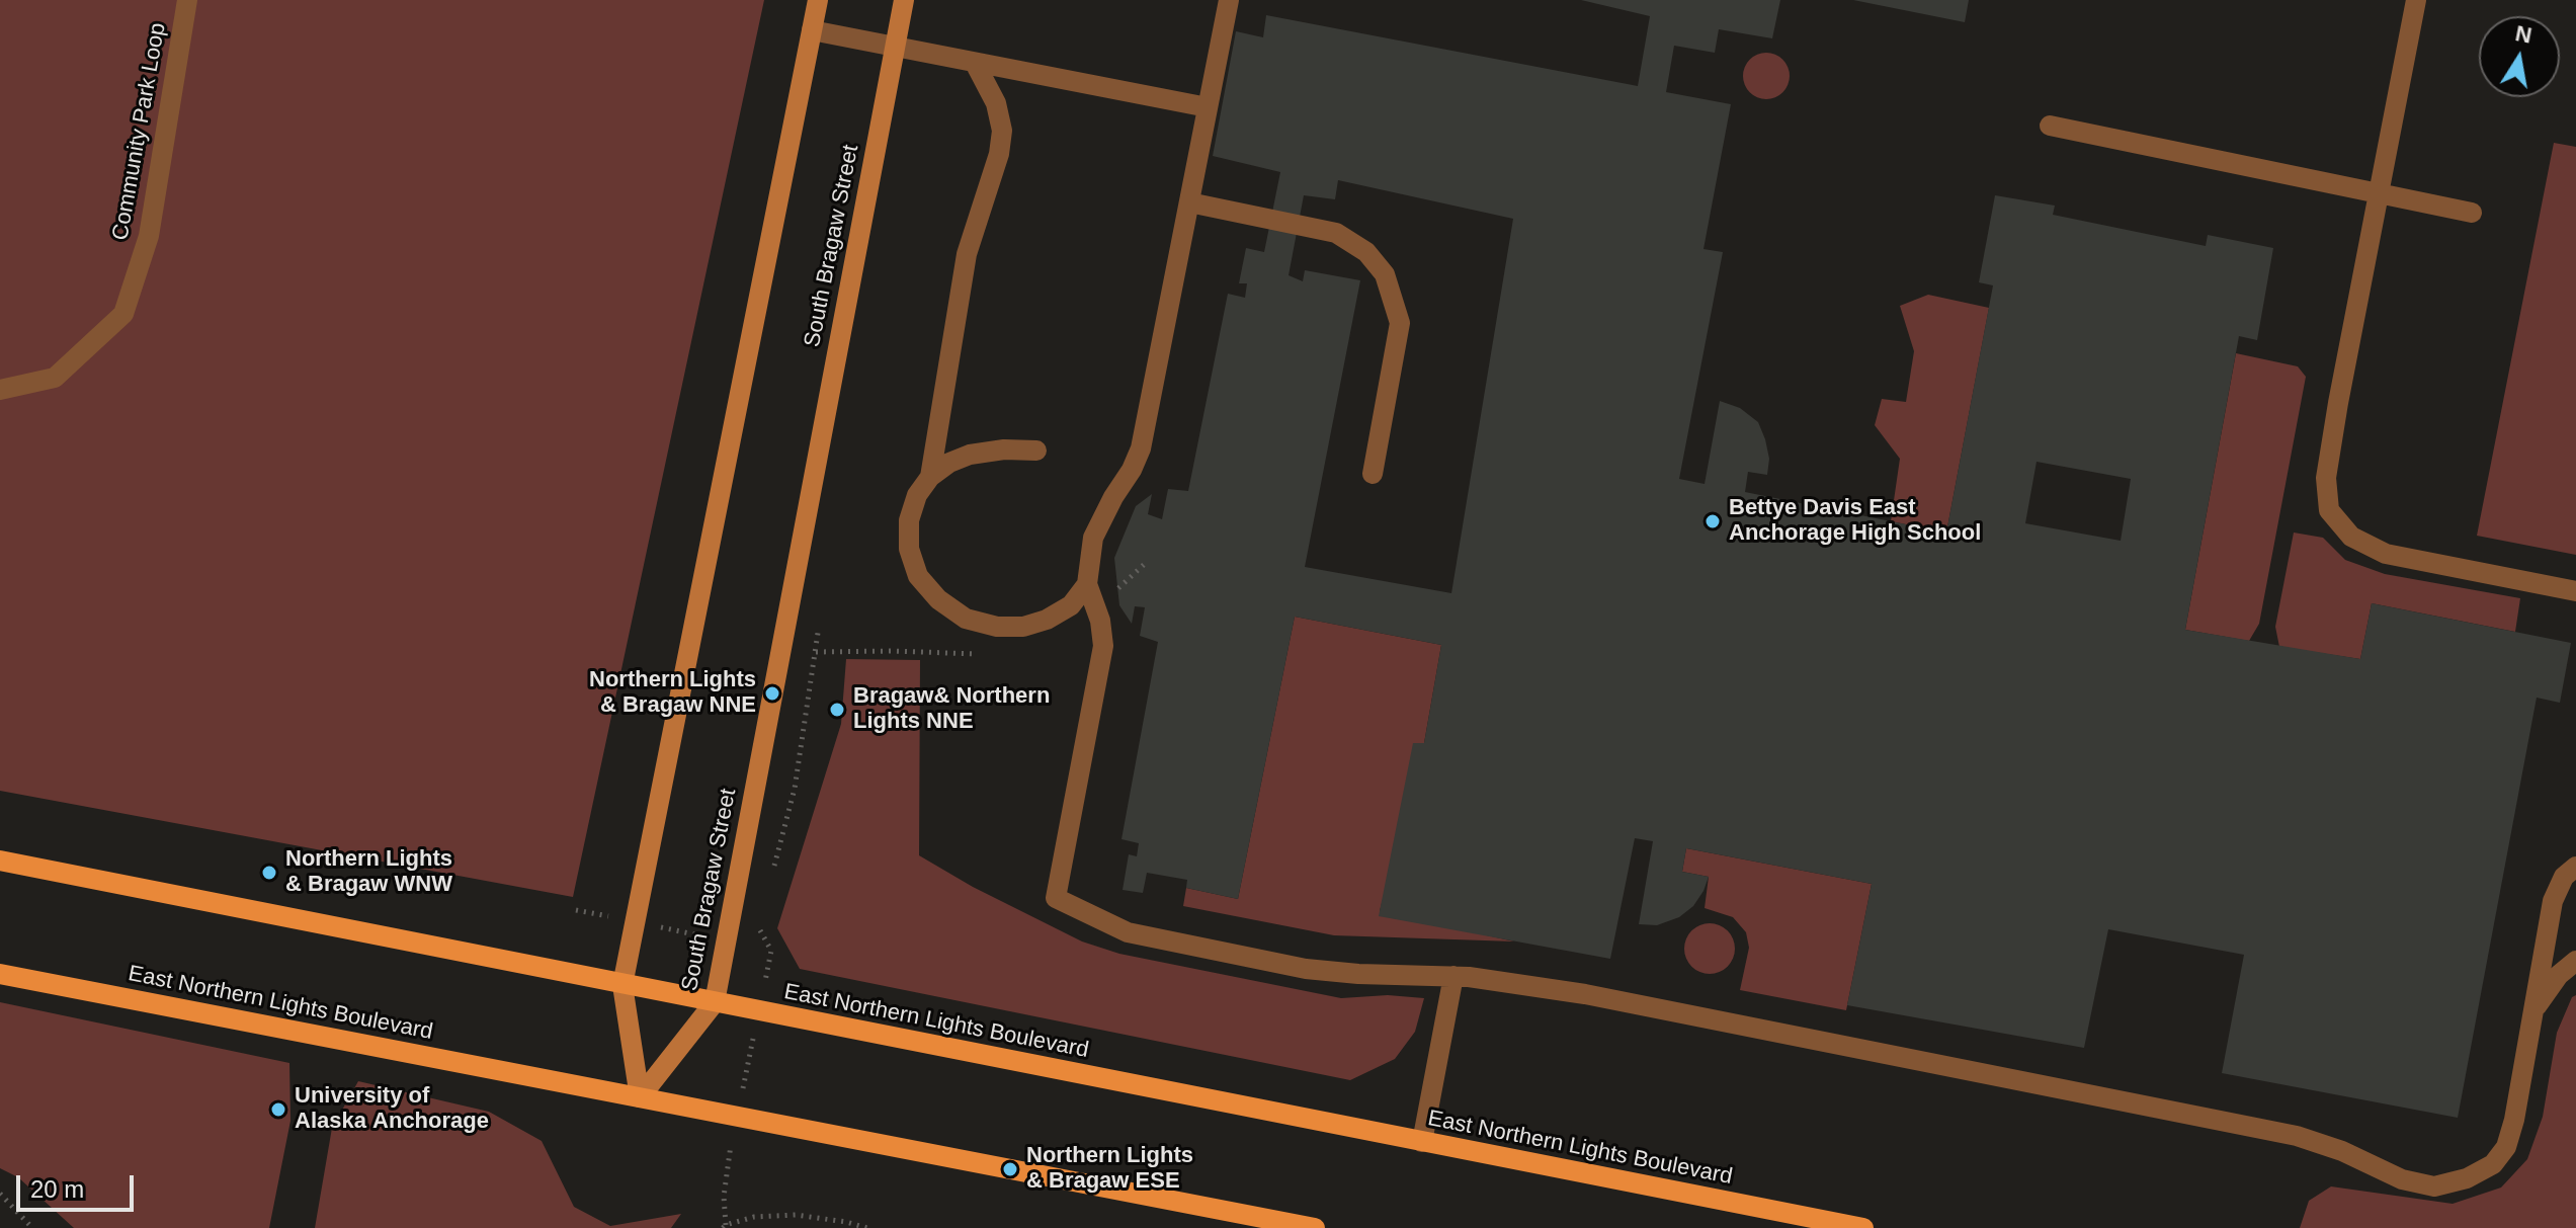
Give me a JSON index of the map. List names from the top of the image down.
{
  "streets": {
    "main road": ["South Bragaw Street", "East Northern Lights Boulevard"],
    "street": ["Community Park Loop"]
  },
  "crossings": [
    ["South Bragaw Street", "East Northern Lights Boulevard"]
  ],
  "places": [
    "Bettye Davis East Anchorage High School",
    "Northern Lights & Bragaw NNE",
    "Bragaw& Northern Lights NNE",
    "Northern Lights & Bragaw WNW",
    "University of Alaska Anchorage",
    "Northern Lights & Bragaw ESE"
  ],
  "scale_bar": "20 m",
  "north": "top"
}
